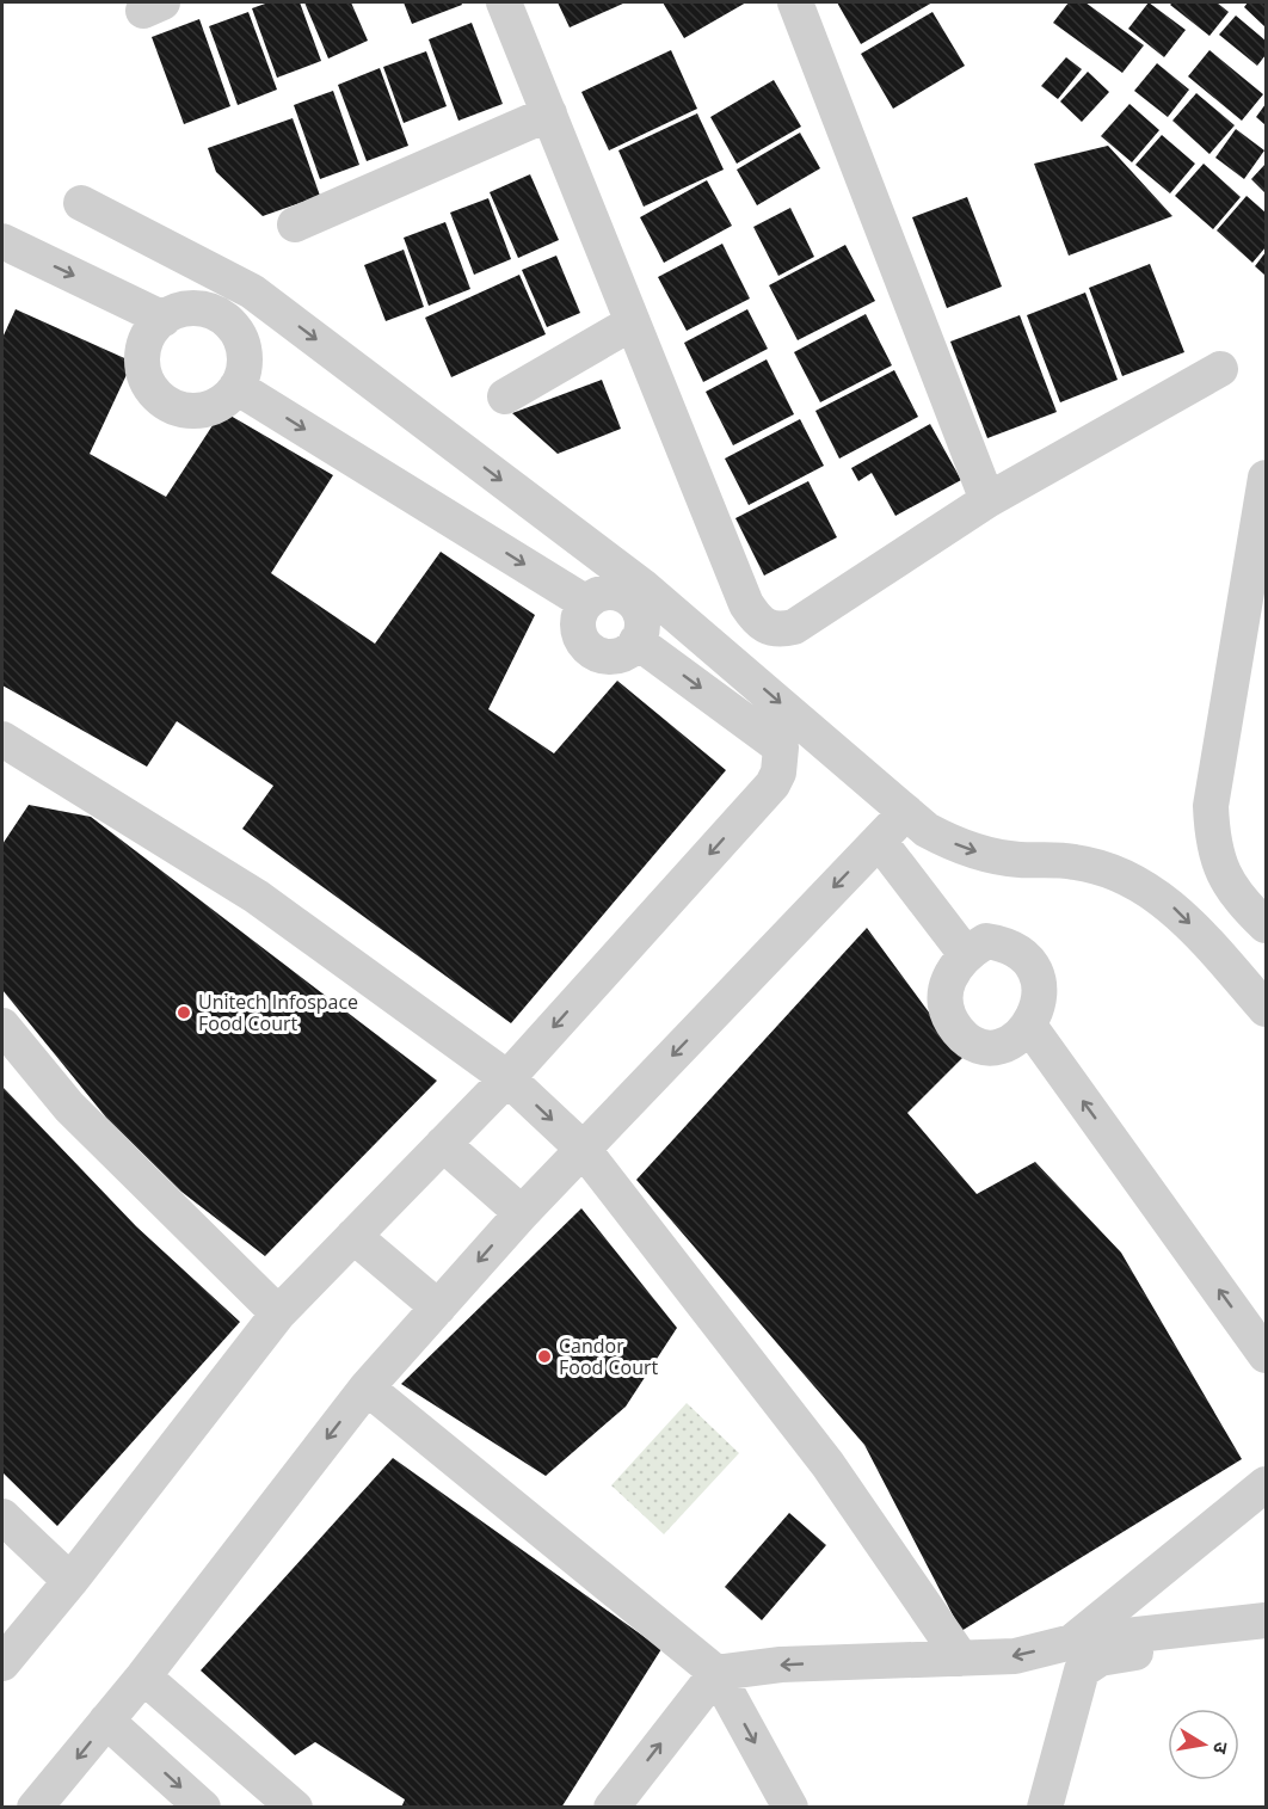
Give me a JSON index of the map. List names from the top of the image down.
{
  "places": ["Unitech Infospace Food Court", "Candor Food Court"],
  "north": "right"
}
